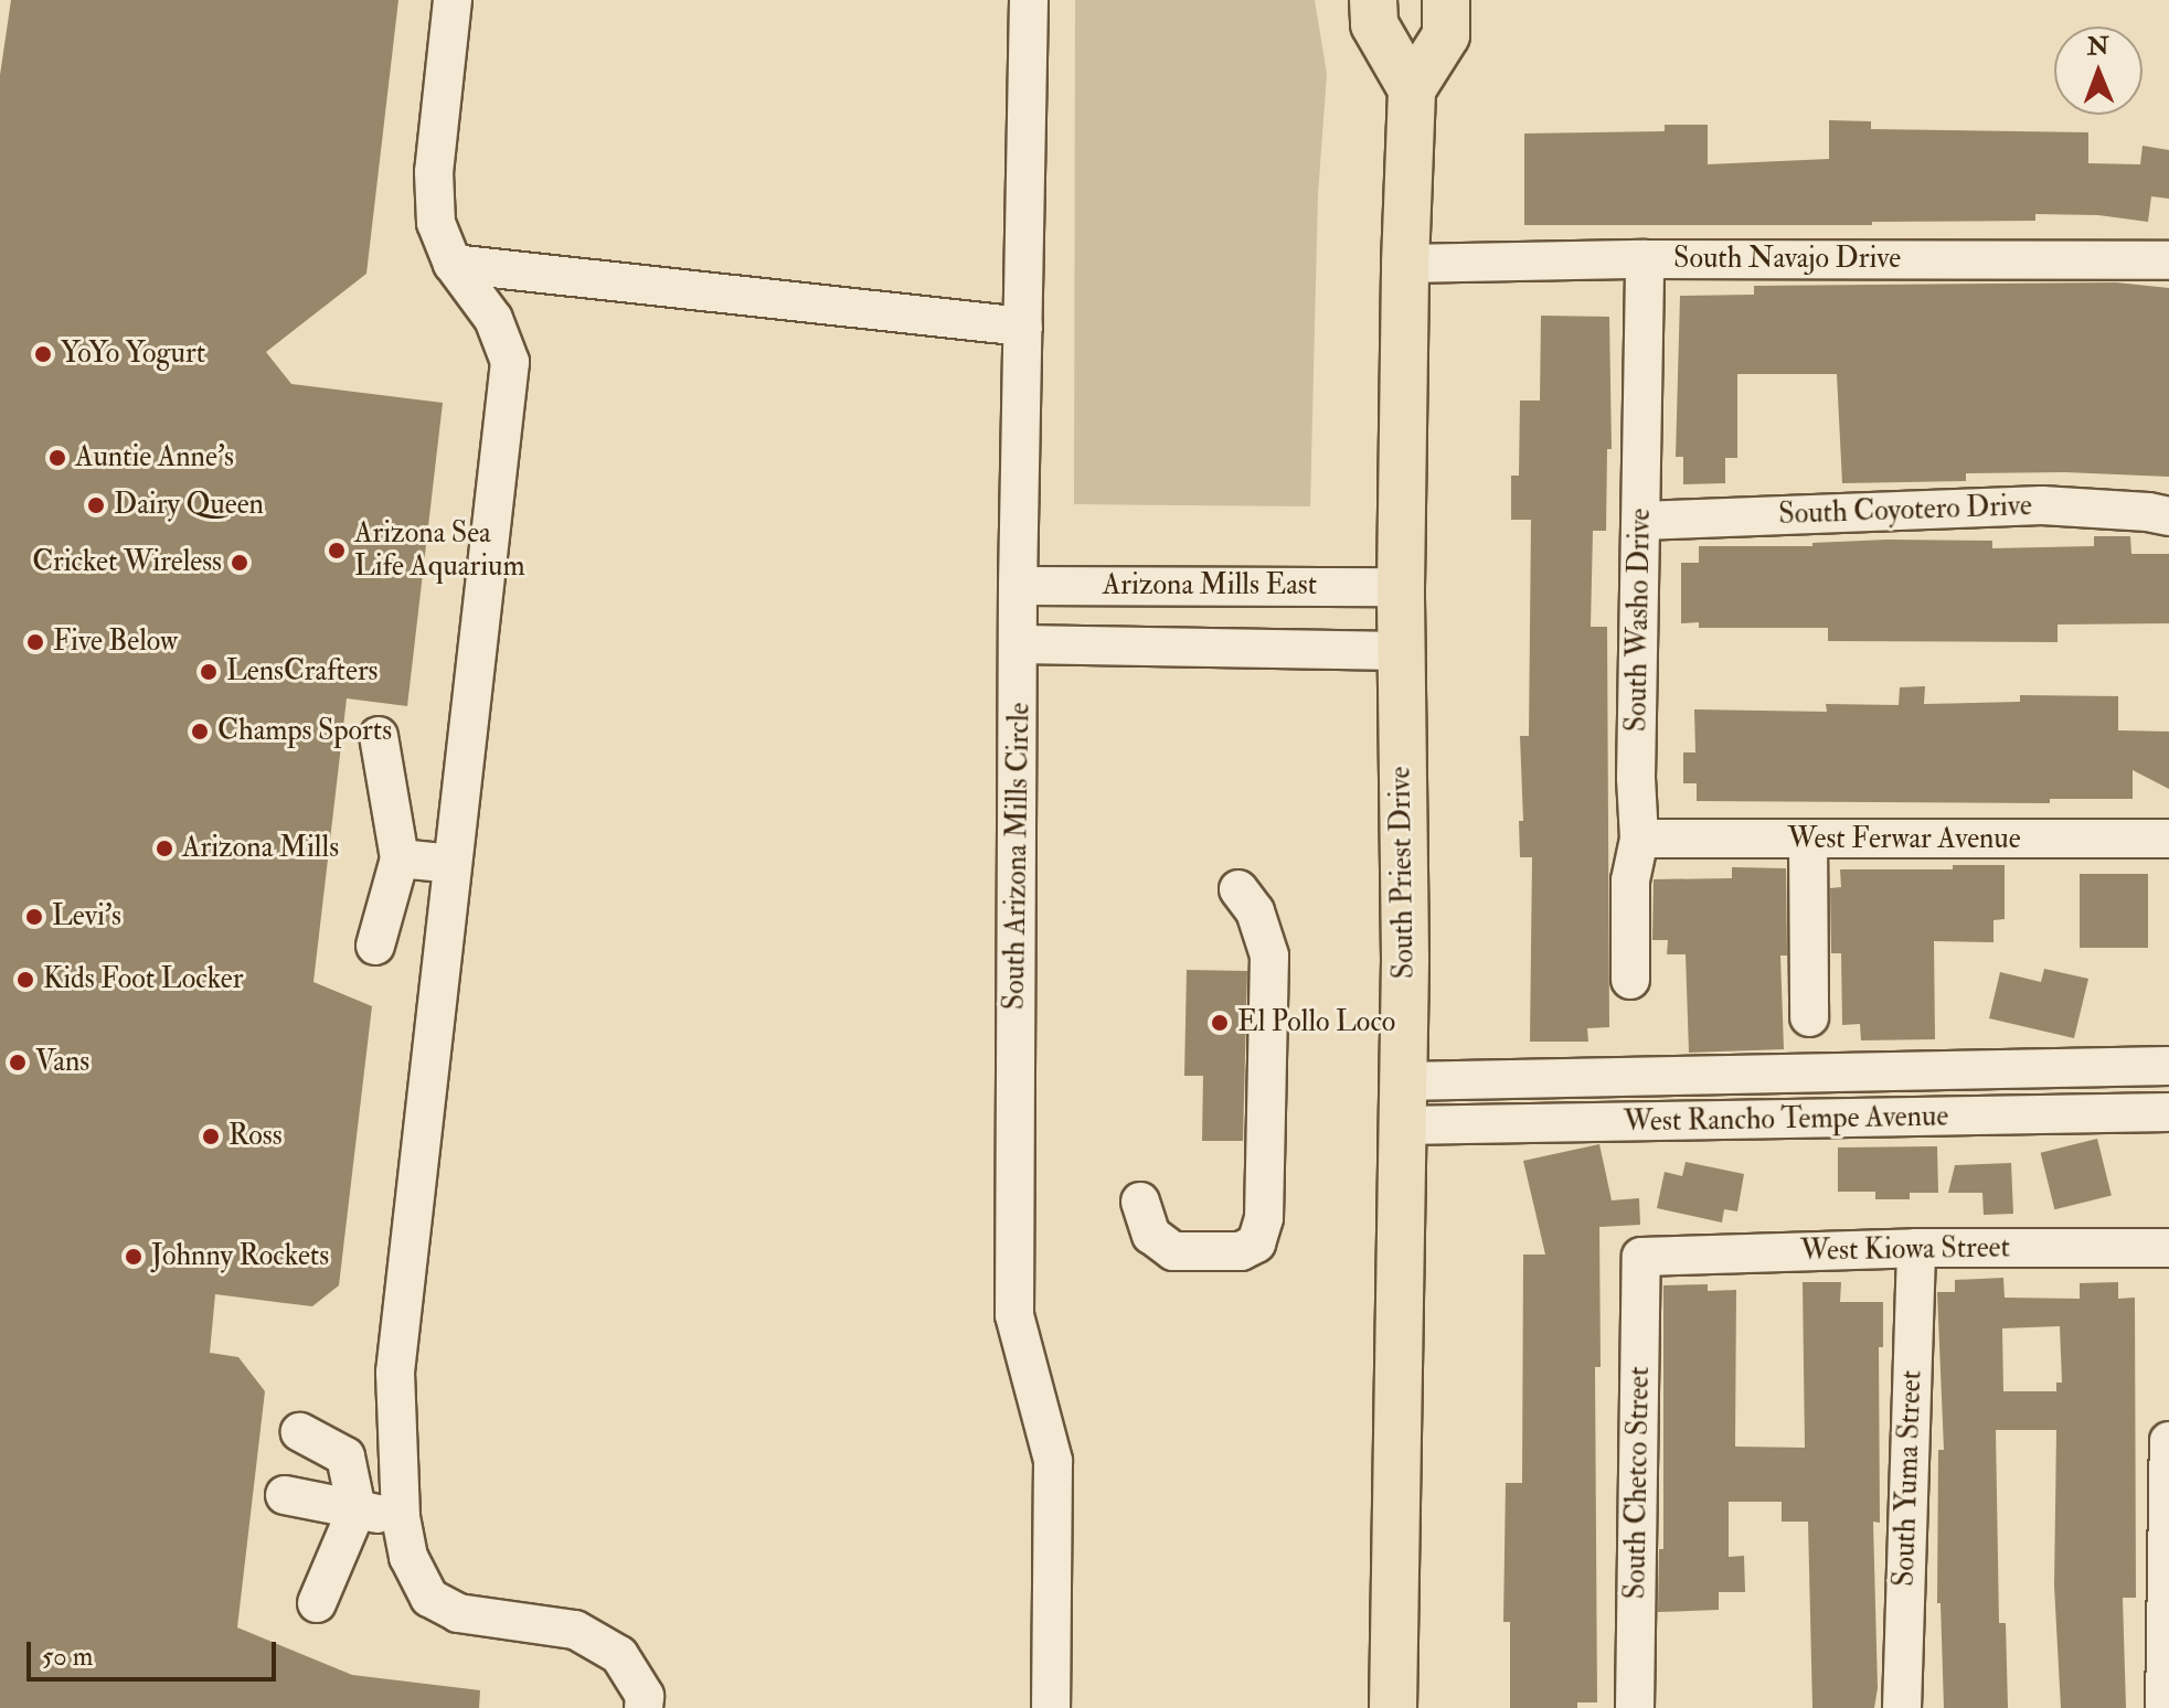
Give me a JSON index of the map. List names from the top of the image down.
{
  "streets": {
    "main road": ["South Priest Drive"],
    "street": [
      "South Navajo Drive",
      "South Coyotero Drive",
      "Arizona Mills East",
      "South Washo Drive",
      "West Ferwar Avenue",
      "South Arizona Mills Circle",
      "West Rancho Tempe Avenue",
      "West Kiowa Street",
      "South Yuma Street",
      "South Chetco Street"
    ]
  },
  "crossings": [
    ["South Navajo Drive", "South Washo Drive"],
    ["South Navajo Drive", "South Priest Drive"],
    ["South Coyotero Drive", "South Washo Drive"],
    ["Arizona Mills East", "South Arizona Mills Circle"],
    ["Arizona Mills East", "South Priest Drive"],
    ["South Washo Drive", "West Ferwar Avenue"],
    ["South Priest Drive", "West Rancho Tempe Avenue"],
    ["West Kiowa Street", "South Yuma Street"],
    ["West Kiowa Street", "South Chetco Street"]
  ],
  "places": [
    "YoYo Yogurt",
    "Auntie Anne's",
    "Dairy Queen",
    "Arizona Sea Life Aquarium",
    "Cricket Wireless",
    "Five Below",
    "LensCrafters",
    "Champs Sports",
    "Arizona Mills",
    "Levi's",
    "Kids Foot Locker",
    "El Pollo Loco",
    "Vans",
    "Ross",
    "Johnny Rockets"
  ],
  "scale_bar": "50 m",
  "north": "top"
}
